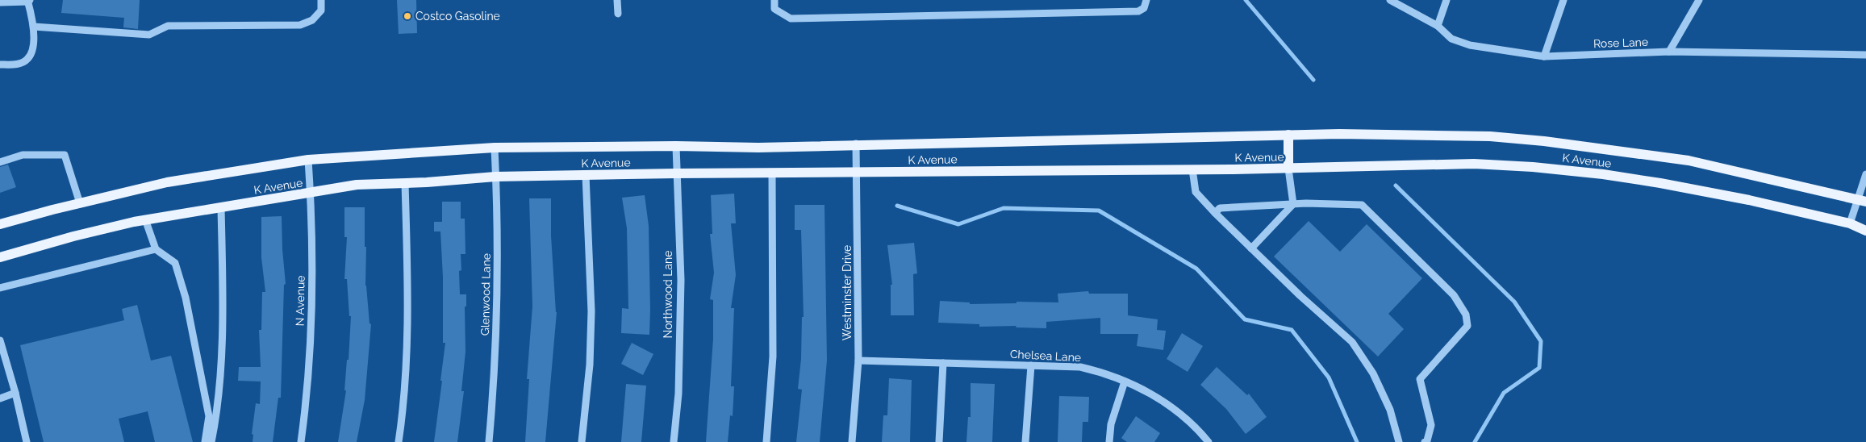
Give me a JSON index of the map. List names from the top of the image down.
{
  "streets": {
    "main road": ["K Avenue"],
    "street": [
      "Rose Lane",
      "Westminster Drive",
      "Glenwood Lane",
      "Northwood Lane",
      "N Avenue",
      "Chelsea Lane"
    ]
  },
  "crossings": [
    ["K Avenue", "Westminster Drive"],
    ["K Avenue", "Glenwood Lane"],
    ["K Avenue", "Northwood Lane"],
    ["K Avenue", "N Avenue"],
    ["Westminster Drive", "Chelsea Lane"]
  ],
  "places": ["Costco Gasoline"]
}
